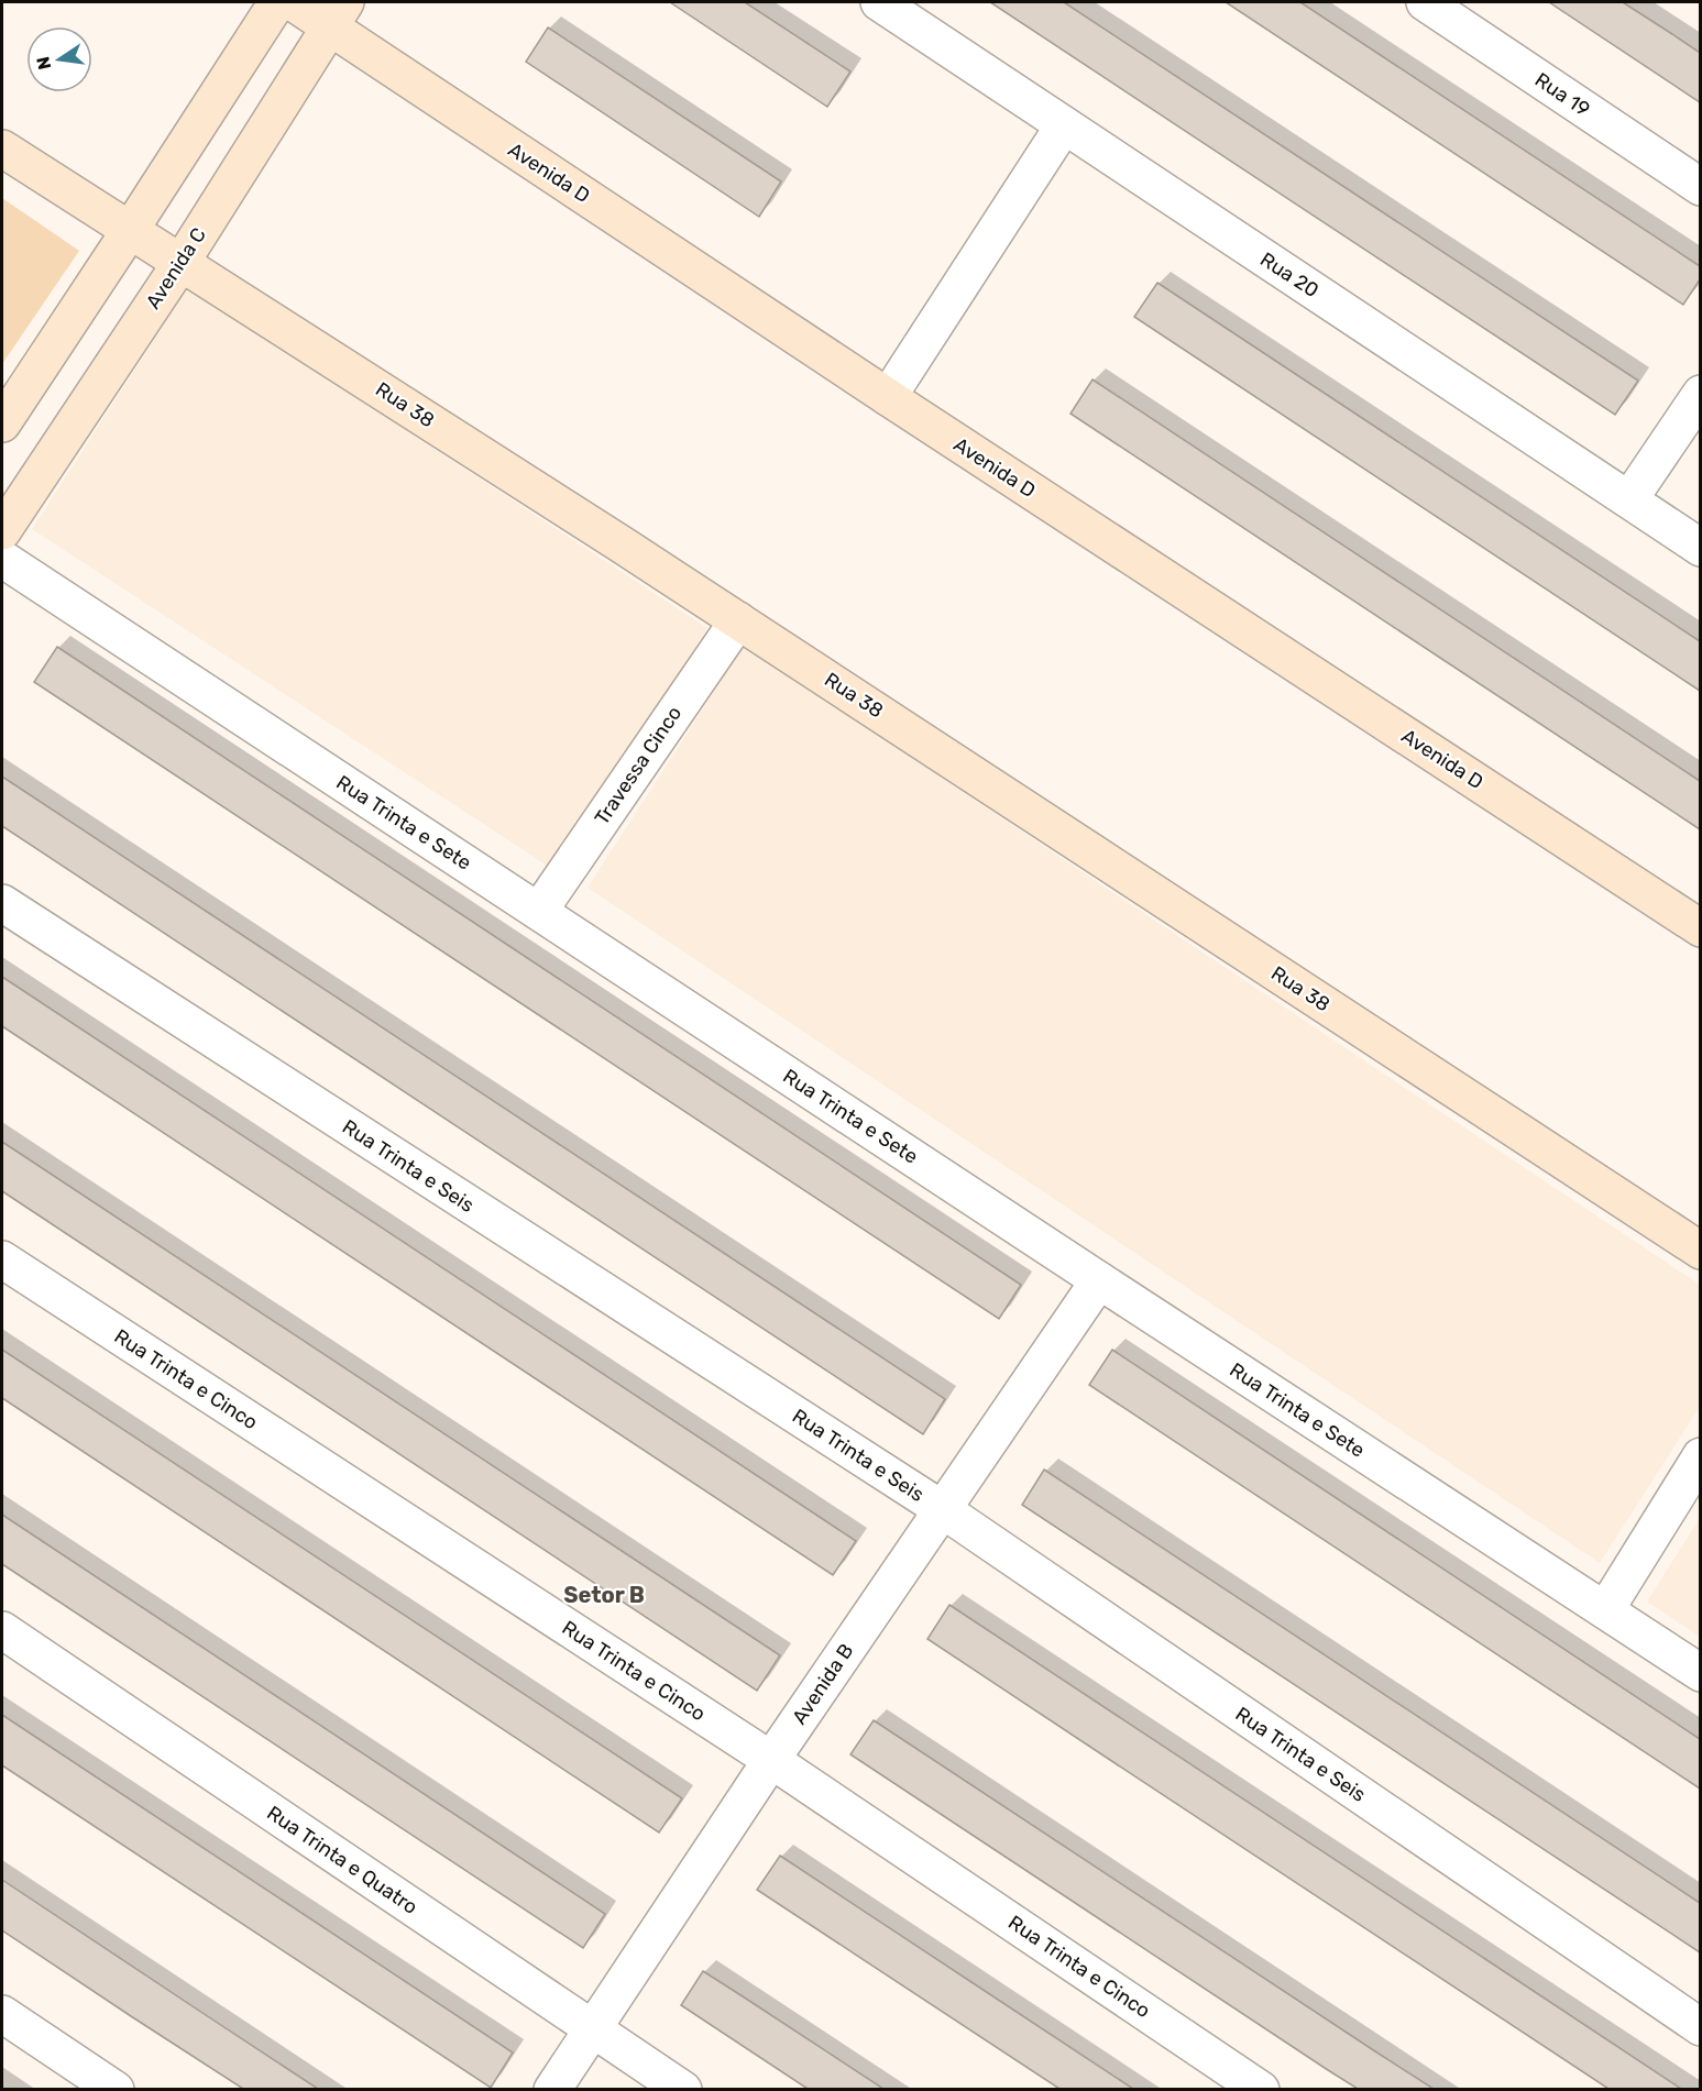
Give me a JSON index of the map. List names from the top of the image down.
{
  "streets": {
    "street": [
      "Rua 19",
      "Avenida D",
      "Avenida C",
      "Rua 20",
      "Rua 38",
      "Travessa Cinco",
      "Rua Trinta e Sete",
      "Rua Trinta e Seis",
      "Rua Trinta e Cinco",
      "Avenida B",
      "Rua Trinta e Quatro"
    ]
  },
  "crossings": [
    ["Avenida D", "Avenida C"],
    ["Avenida C", "Rua 38"],
    ["Rua 38", "Travessa Cinco"],
    ["Travessa Cinco", "Rua Trinta e Sete"],
    ["Rua Trinta e Sete", "Avenida B"],
    ["Rua Trinta e Seis", "Avenida B"],
    ["Rua Trinta e Cinco", "Avenida B"],
    ["Avenida B", "Rua Trinta e Quatro"]
  ],
  "districts": ["Setor B"],
  "north": "left"
}
